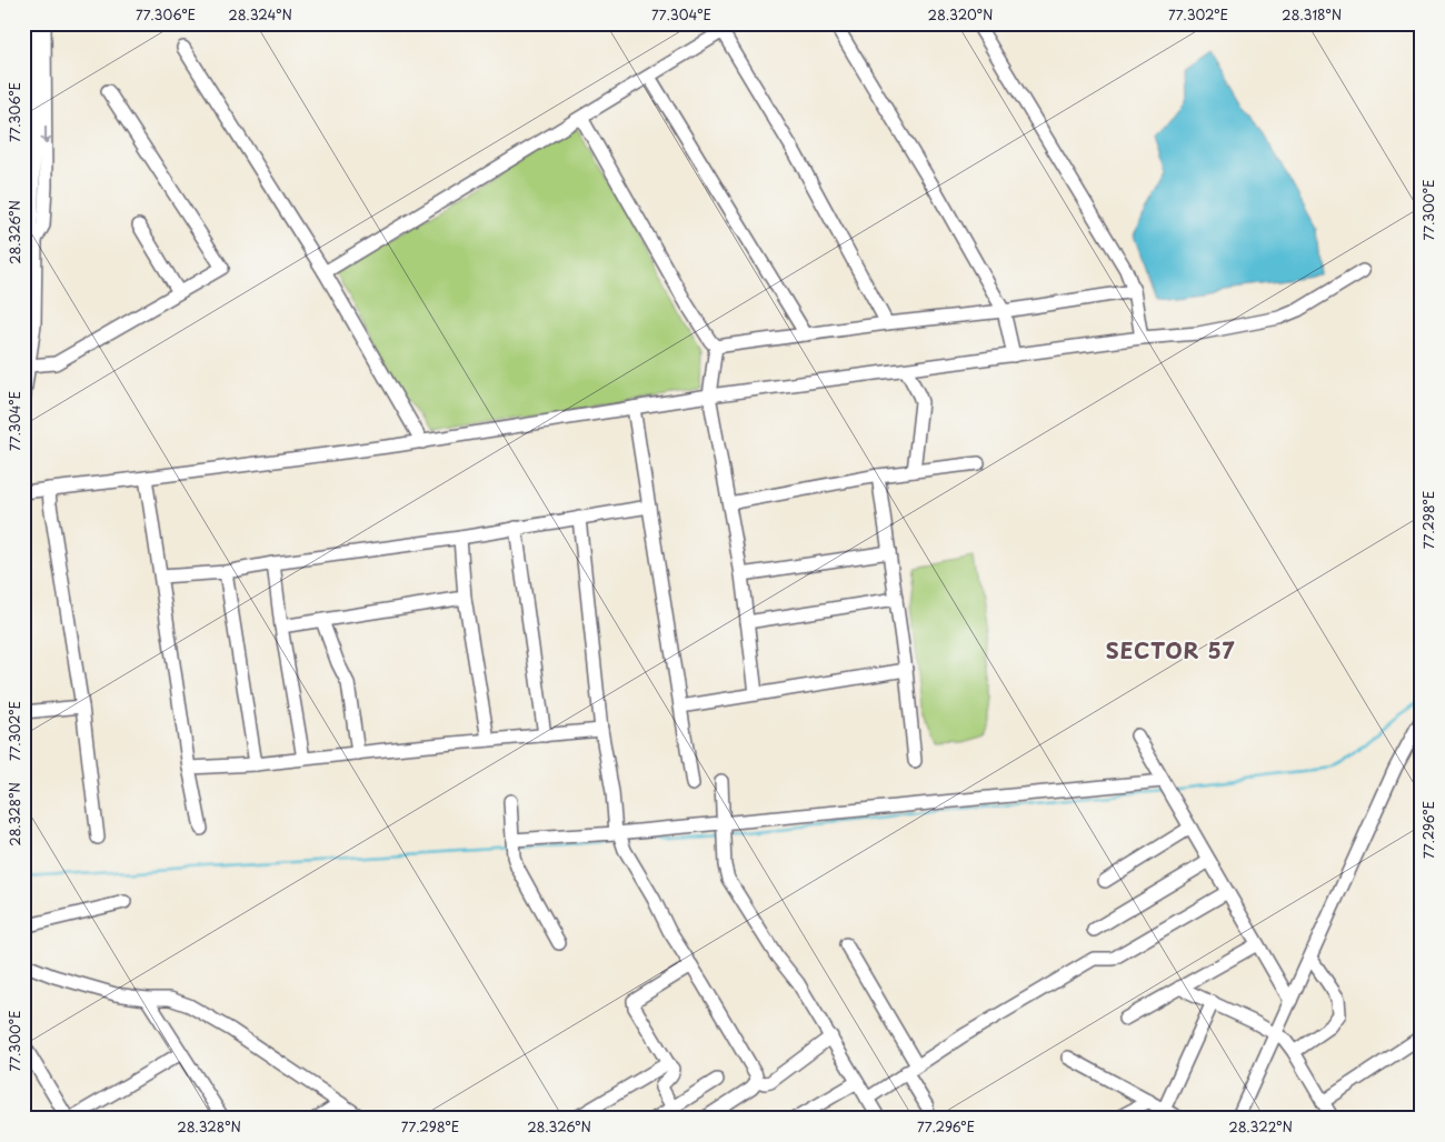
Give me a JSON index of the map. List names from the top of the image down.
{
  "districts": ["SECTOR 57"],
  "coordinates": [
    "77.306°E",
    "28.324°N",
    "77.304°E",
    "28.320°N",
    "77.302°E",
    "28.318°N",
    "77.300°E",
    "28.326°N",
    "77.298°E",
    "28.328°N",
    "77.296°E",
    "28.322°N"
  ]
}
